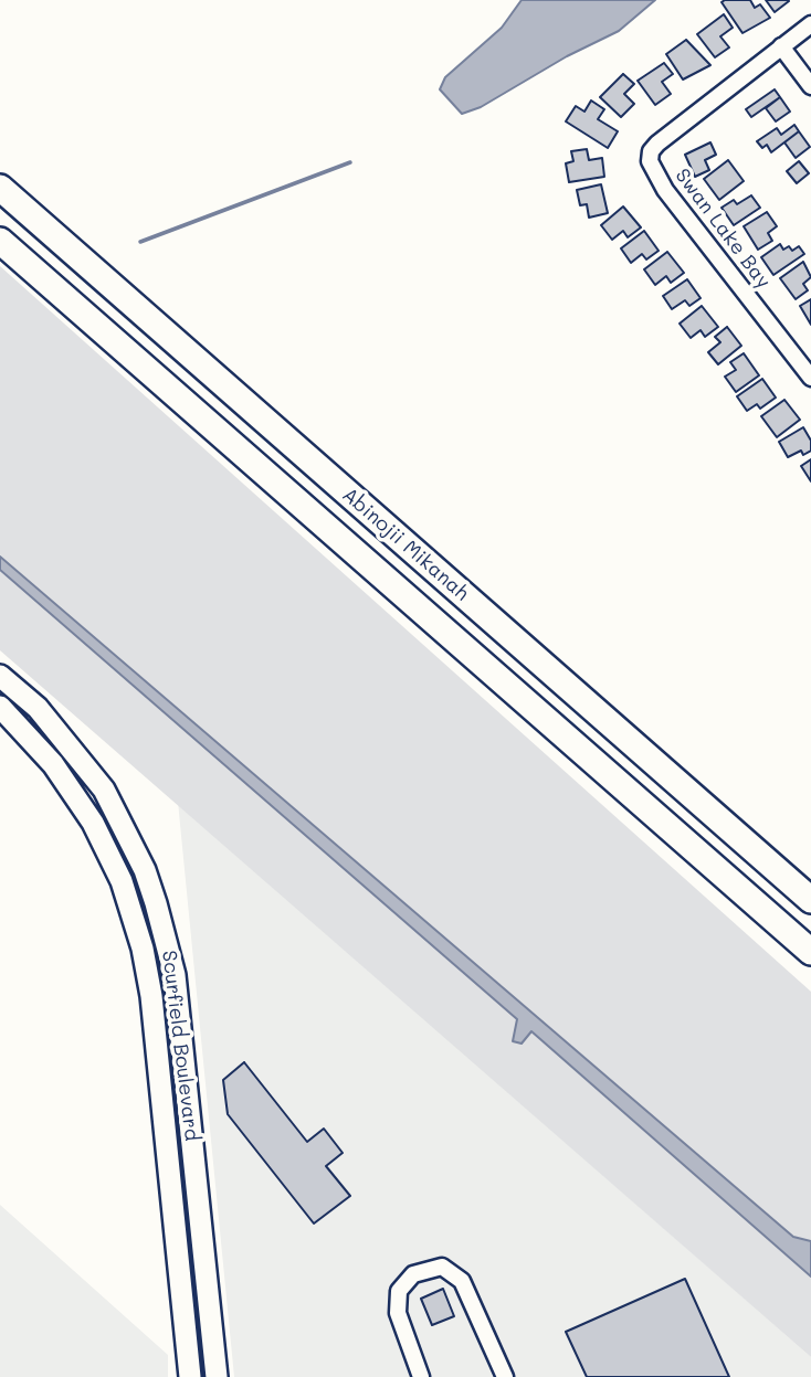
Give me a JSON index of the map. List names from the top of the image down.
{
  "streets": {
    "main road": ["Abinojii Mikanah"],
    "street": ["Swan Lake Bay", "Scurfield Boulevard"]
  }
}
